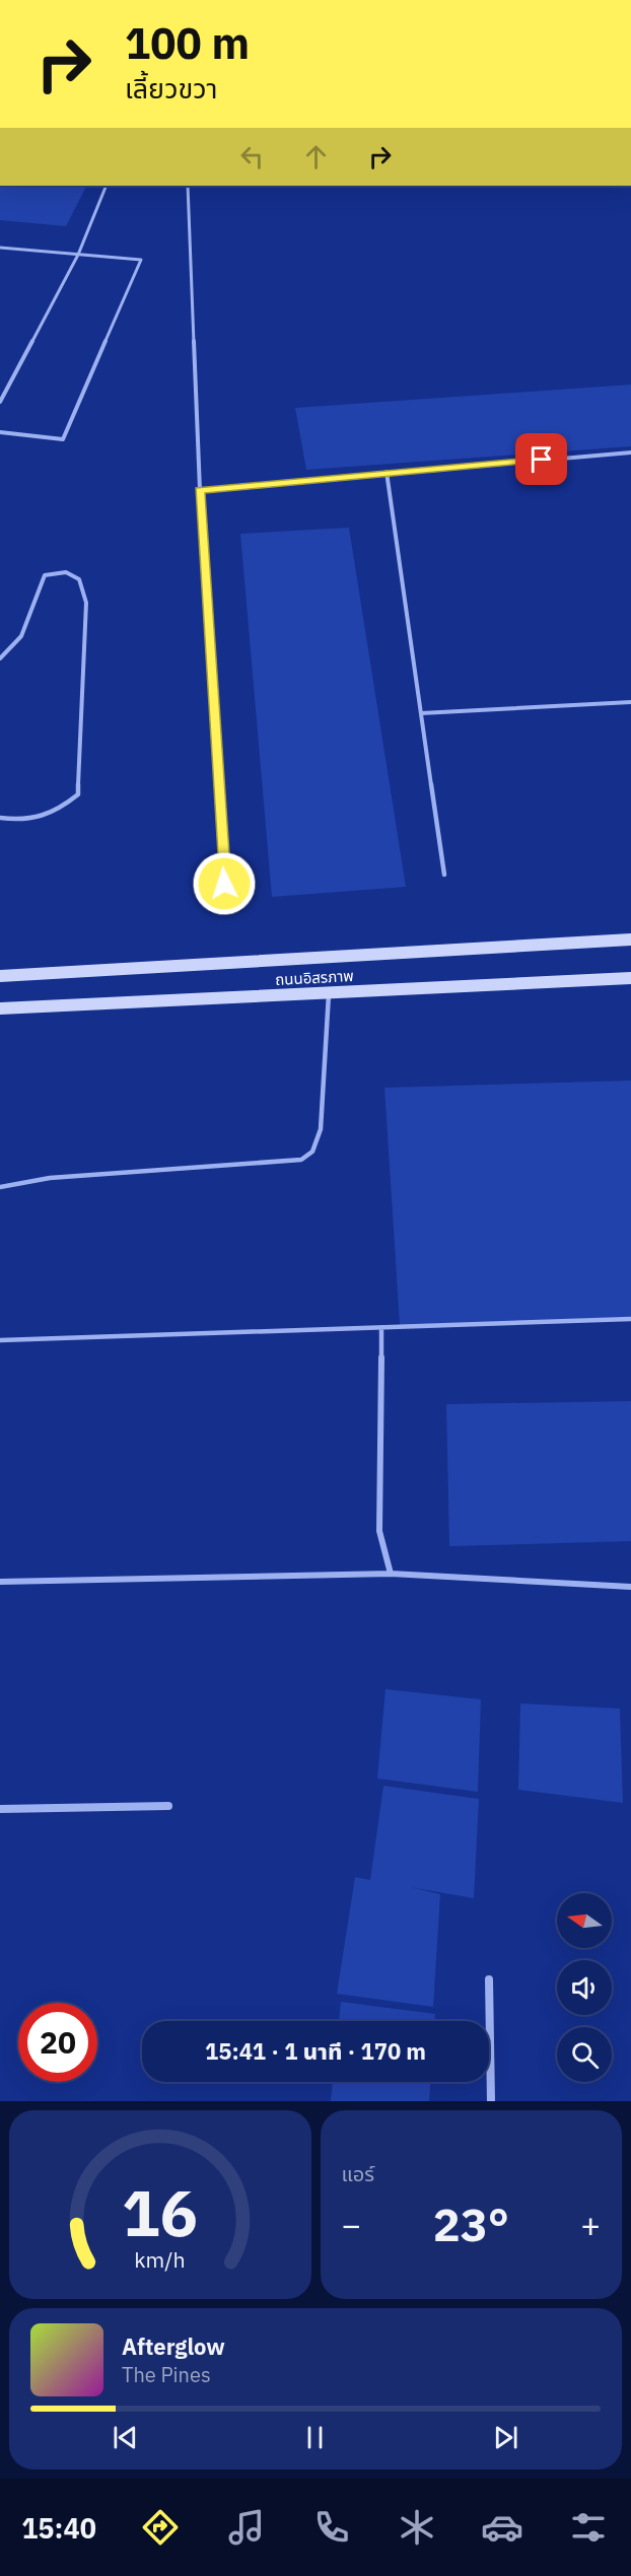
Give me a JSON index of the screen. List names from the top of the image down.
{
  "streets": {
    "main road": ["ถนนอิสรภาพ"]
  },
  "north": "left",
  "page": {
    "turn": ["100 m", "เลี้ยวขวา"],
    "limit": "20",
    "trip": "15:41 · 1 นาที · 170 m",
    "tile": "แอร์",
    "heat": ["−", "23°", "+"],
    "song": ["Afterglow", "The Pines"],
    "tabs": "15:40",
    "gauge": ["16", "km/h"]
  }
}
